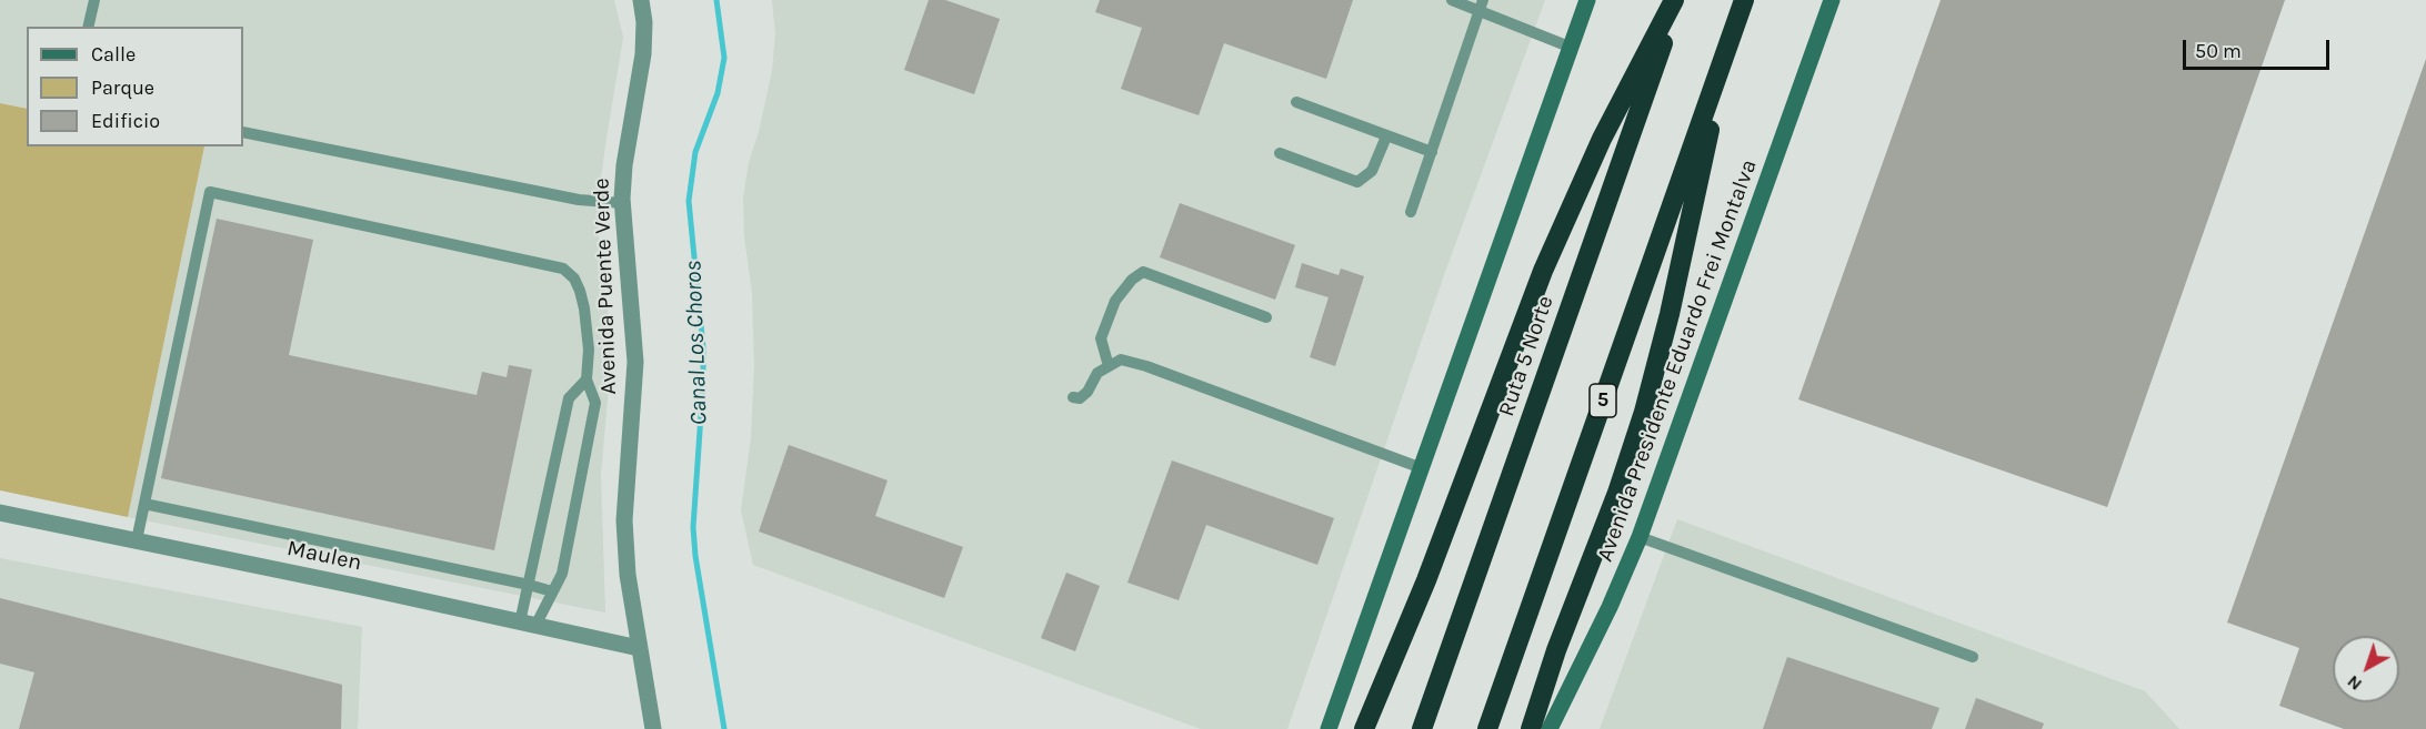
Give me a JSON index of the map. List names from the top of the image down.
{
  "streets": {
    "highway": ["Ruta 5 Norte", "5"],
    "main road": ["Avenida Presidente Eduardo Frei Montalva"],
    "street": ["Avenida Puente Verde", "Maulen"]
  },
  "crossings": [
    ["Avenida Puente Verde", "Maulen"]
  ],
  "water": ["Canal Los Choros"],
  "legend": ["Calle", "Parque", "Edificio"],
  "scale_bar": "50 m",
  "north": "bottom left"
}
